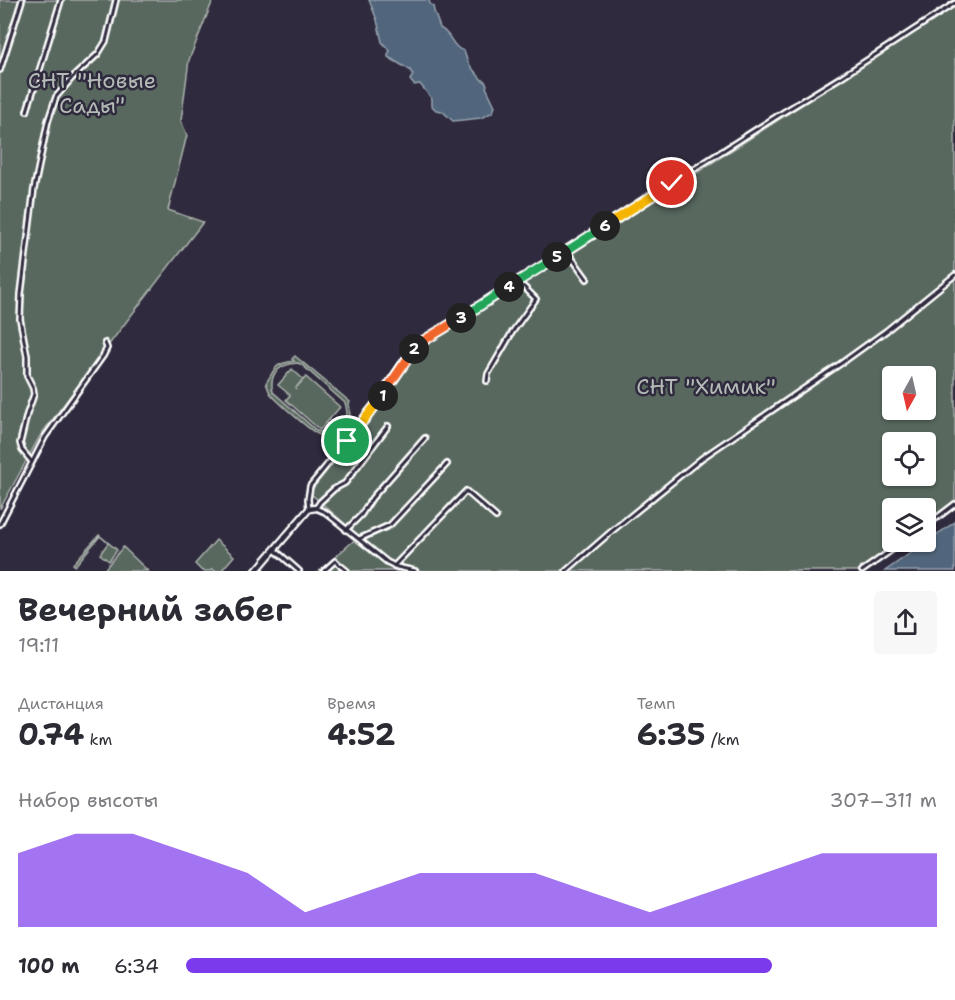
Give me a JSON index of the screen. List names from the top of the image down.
{
  "parks": ["СНТ \"Новые Сады\"", "СНТ \"Химик\""],
  "north": "bottom",
  "page": {
    "pins": [
      "6",
      "5",
      "4",
      "3",
      "2",
      "1"
    ],
    "heading": ["Вечерний забег", "19:11"],
    "stats": [
      ["Дистанция", "0.74 km"],
      ["Время", "4:52"],
      ["Темп", "6:35 /km"]
    ],
    "chart": ["Набор высоты", "307–311 m"],
    "list": [
      {
        "name": "100 m",
        "note": "6:34"
      }
    ]
  }
}
